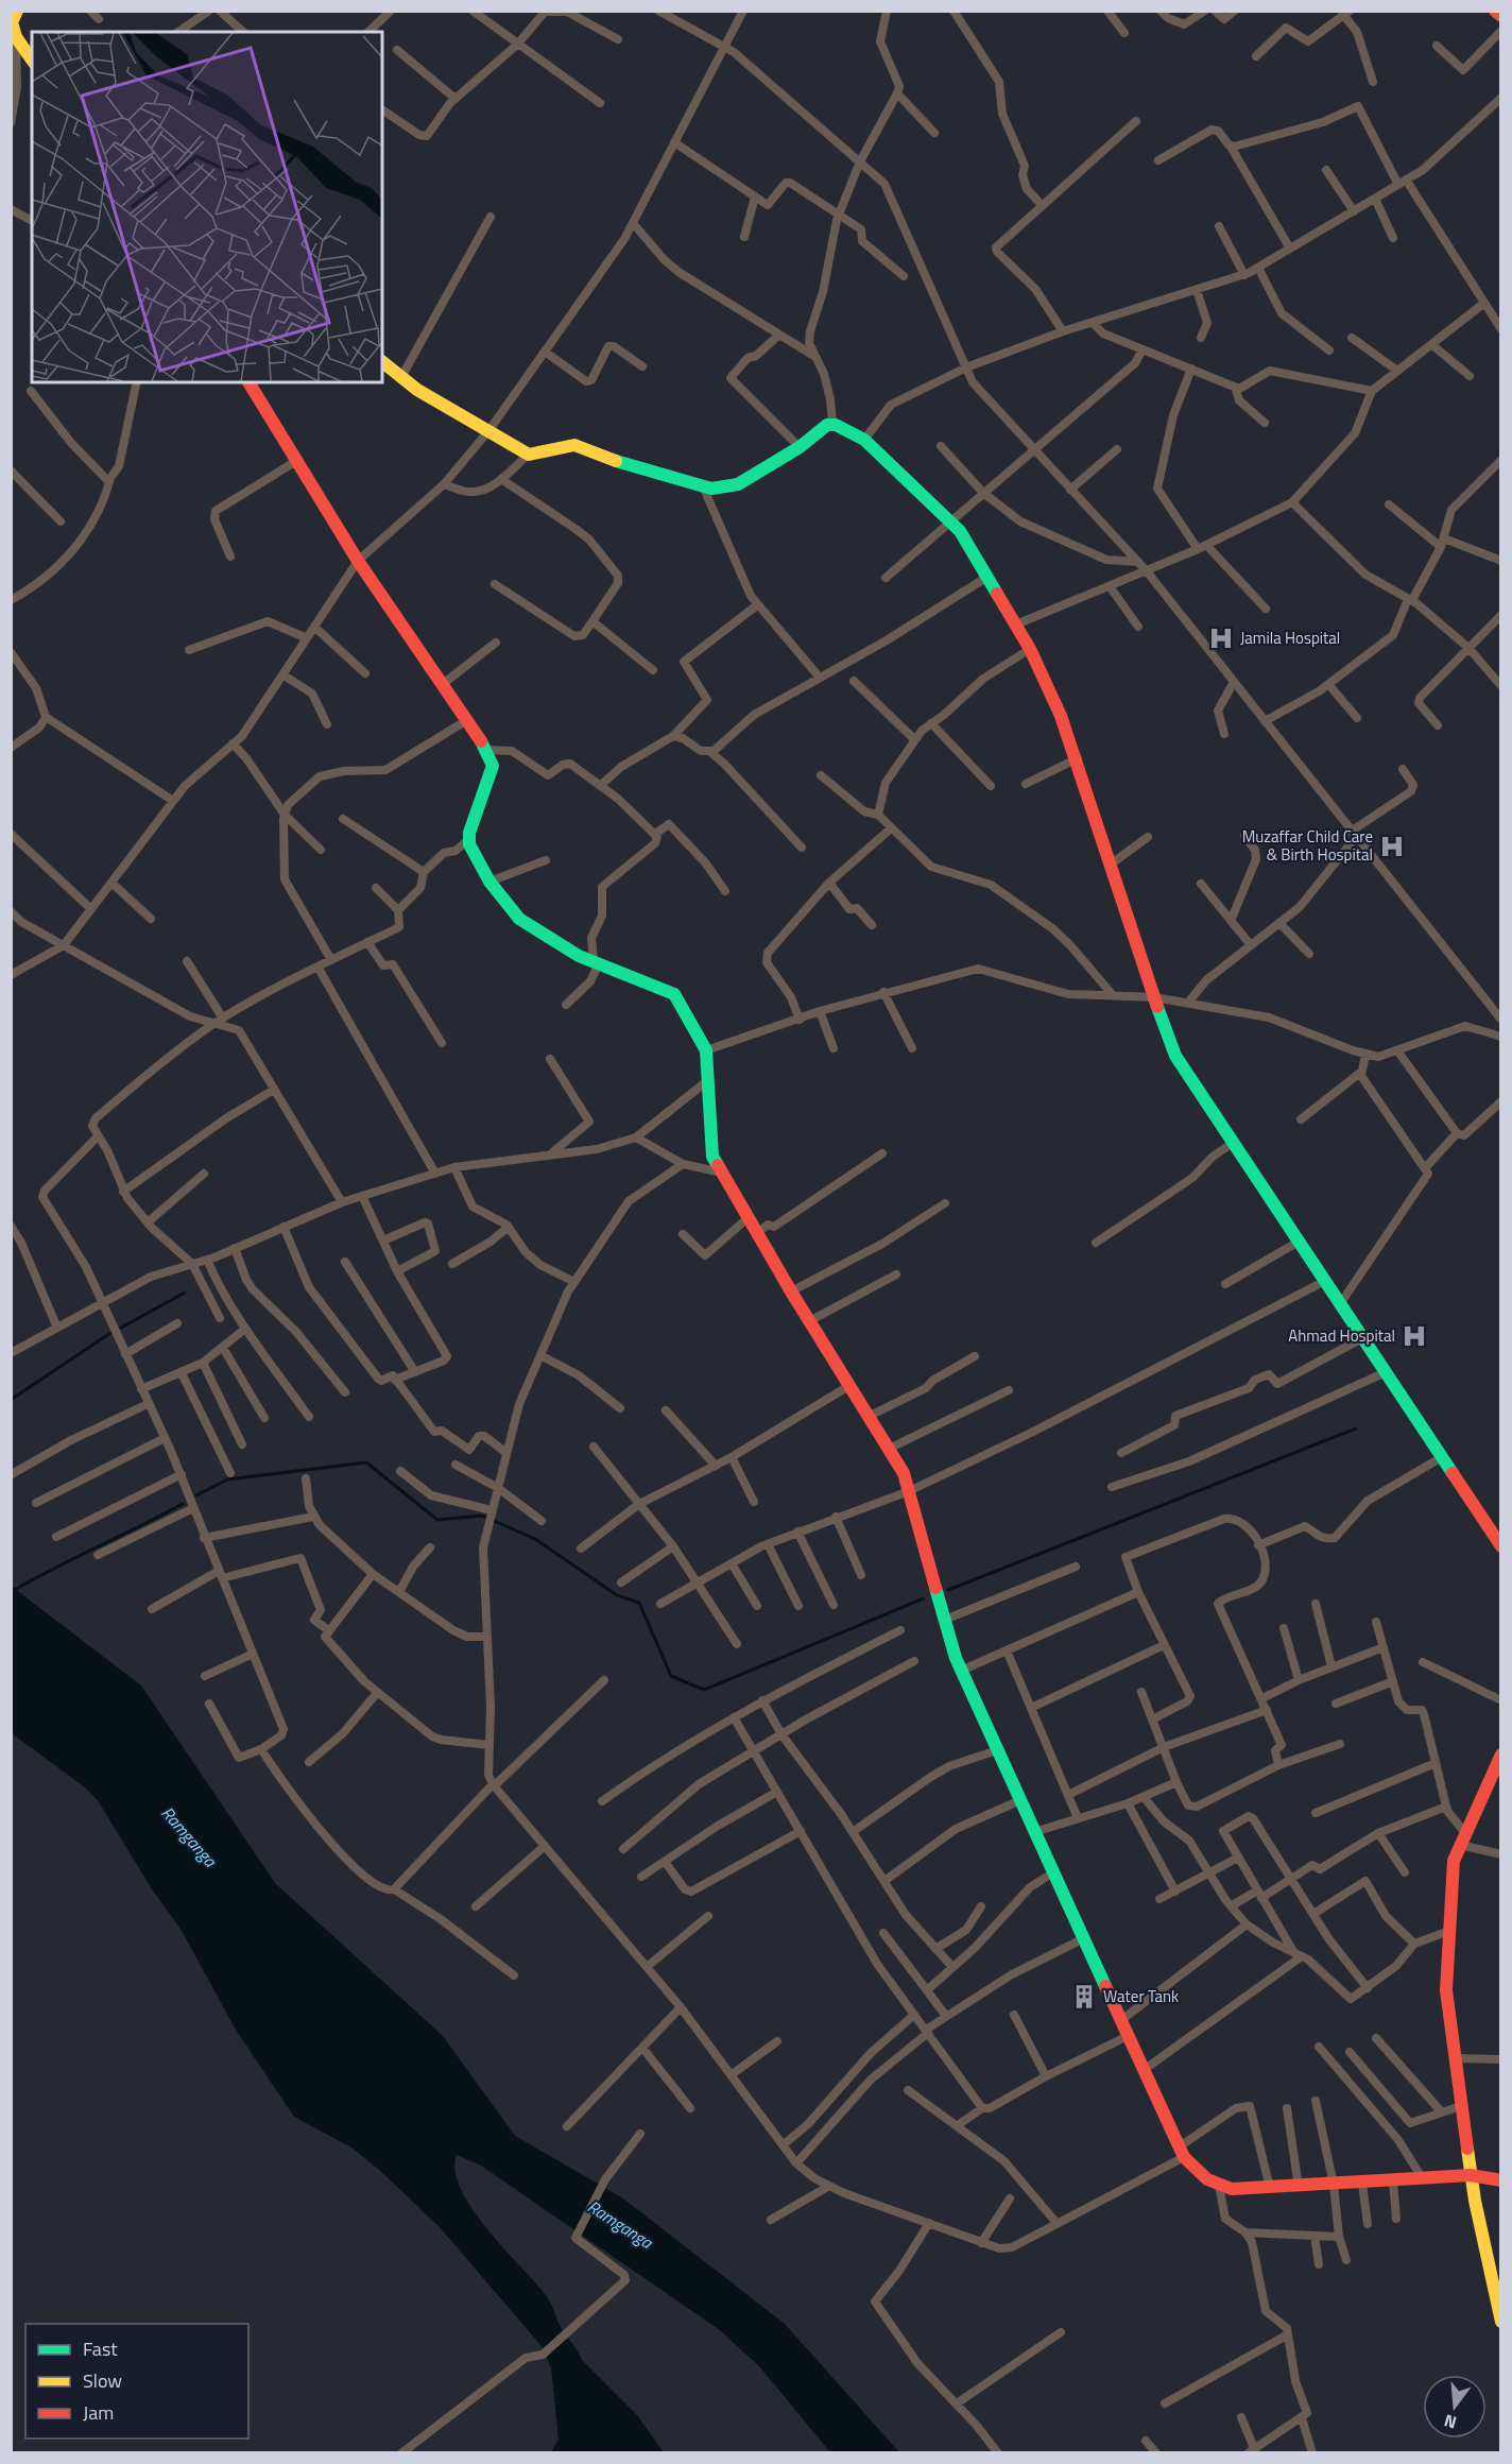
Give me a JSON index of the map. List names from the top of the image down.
{
  "water": ["Ramganga"],
  "places": {
    "hospital": ["Jamila Hospital", "Muzaffar Child Care & Birth Hospital", "Ahmad Hospital"],
    "building": ["Water Tank"]
  },
  "legend": ["Fast", "Slow", "Jam"],
  "north": "bottom"
}
